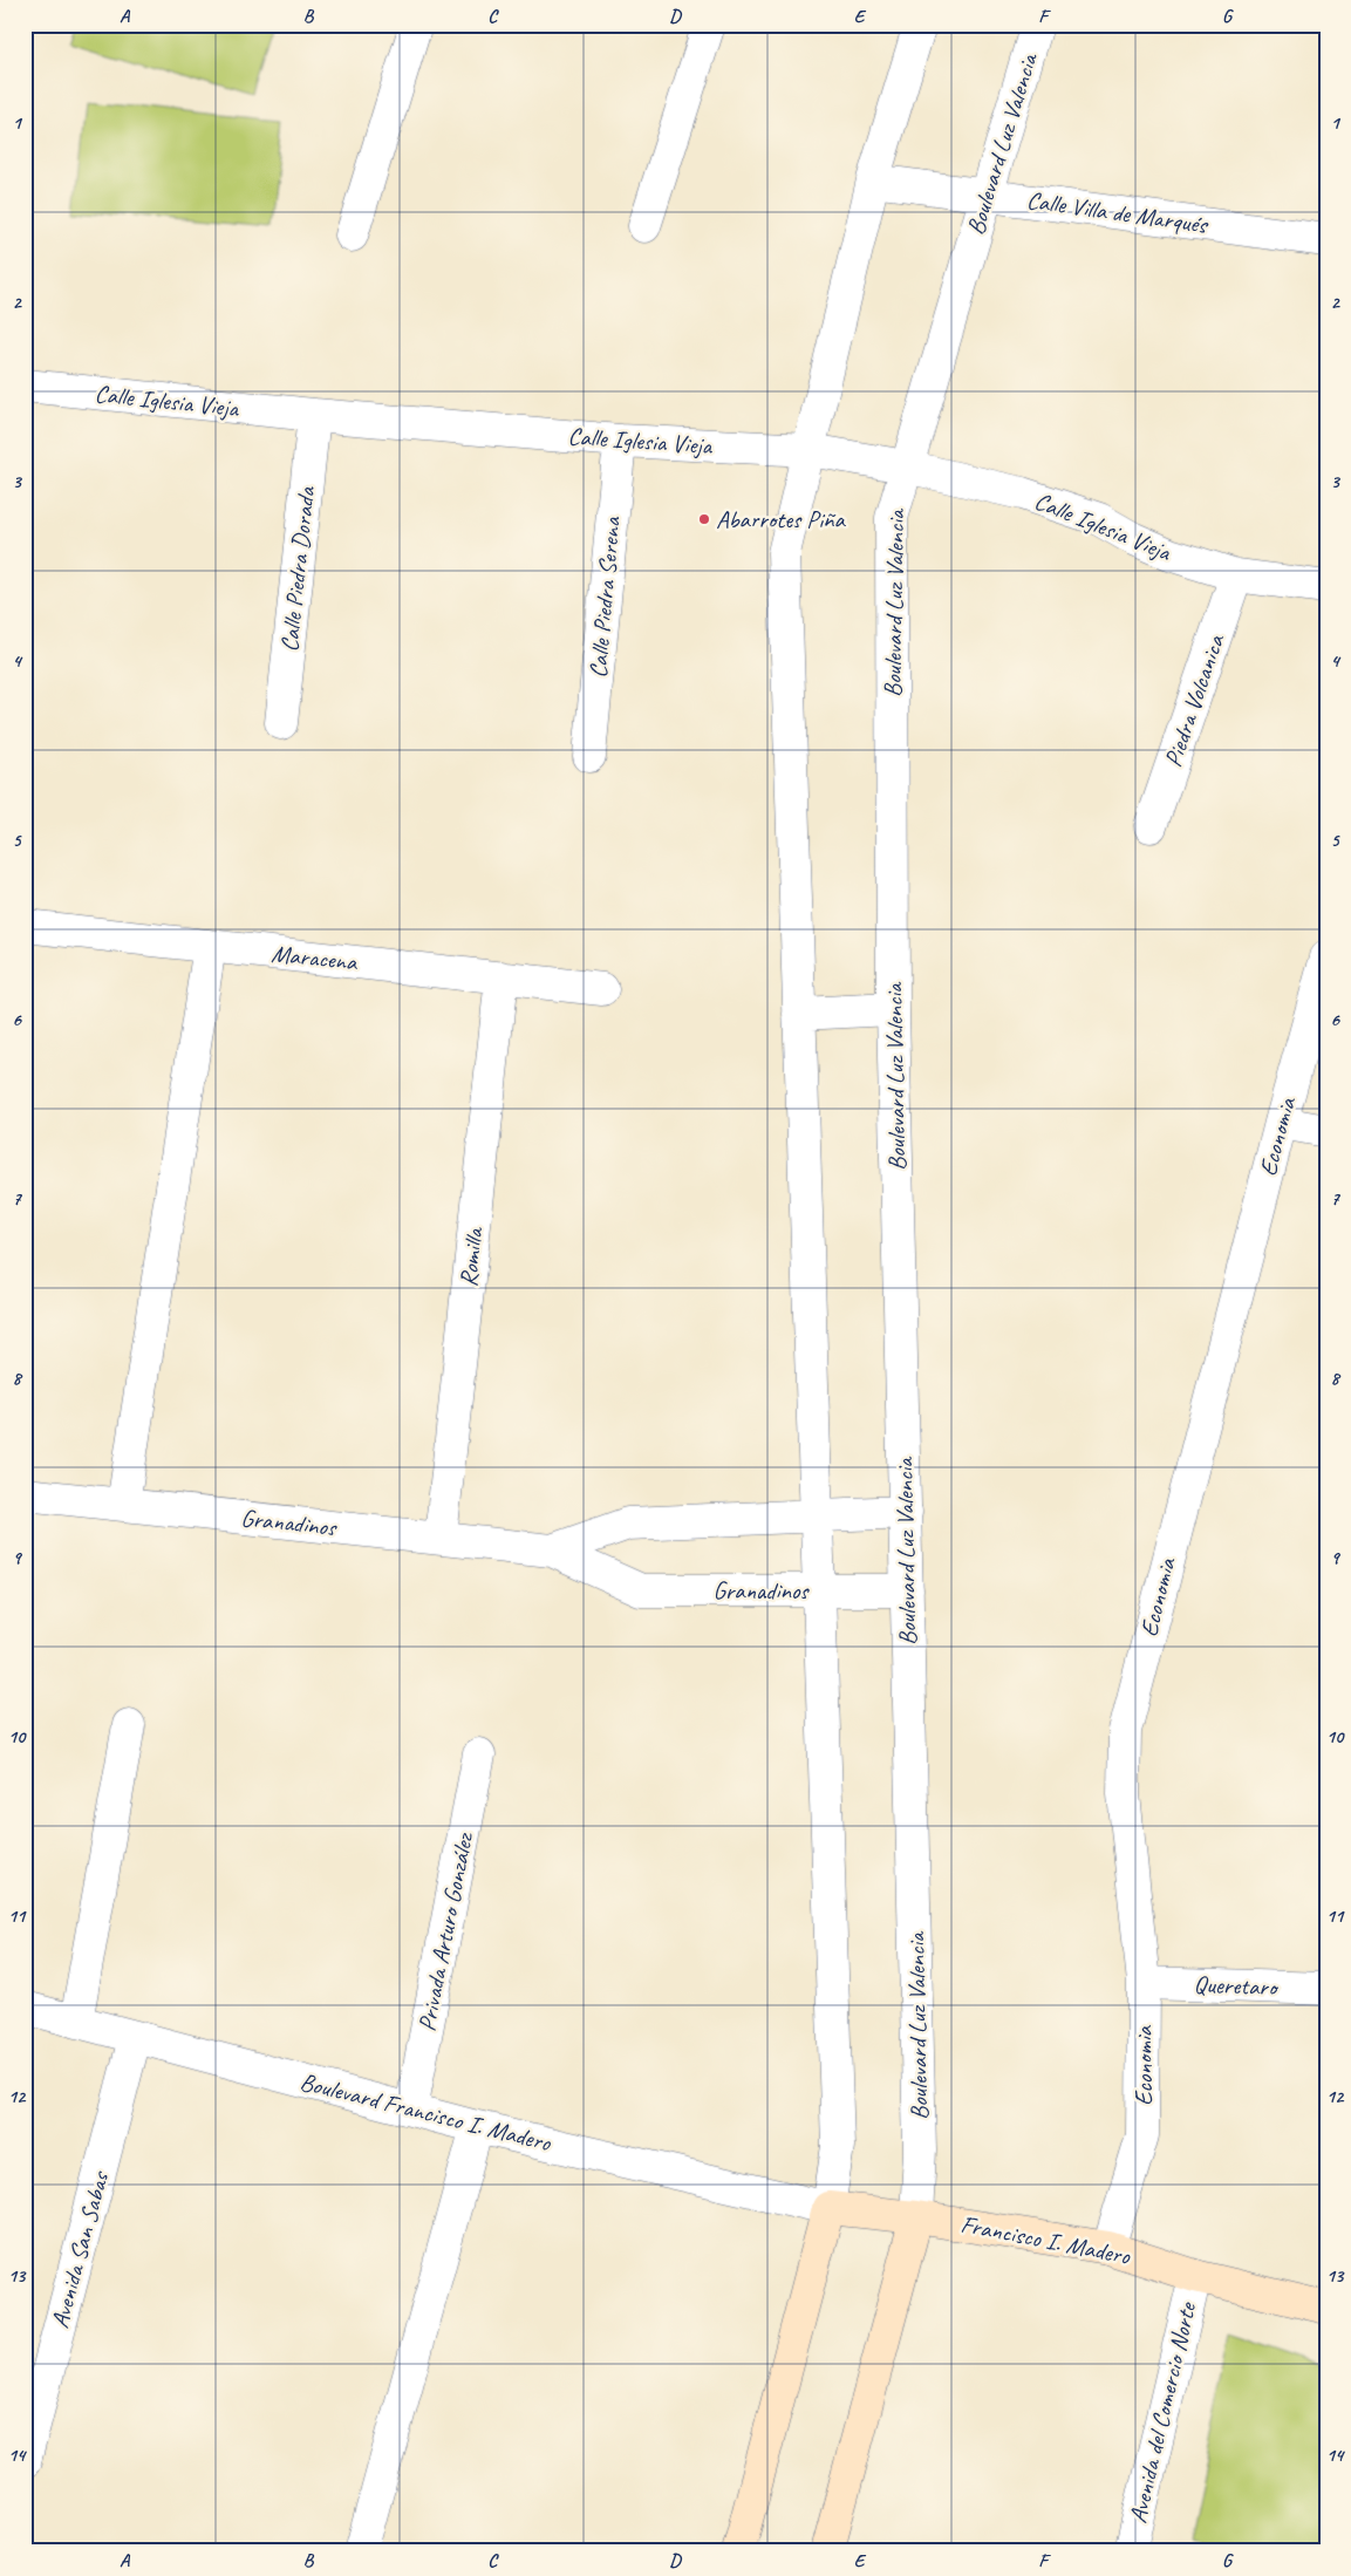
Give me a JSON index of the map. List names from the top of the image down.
{
  "streets": {
    "street": [
      "Boulevard Luz Valencia",
      "Calle Villa de Marqués",
      "Calle Iglesia Vieja",
      "Calle Piedra Dorada",
      "Calle Piedra Serena",
      "Piedra Volcanica",
      "Maracena",
      "Economia",
      "Romilla",
      "Granadinos",
      "Privada Arturo González",
      "Queretaro",
      "Boulevard Francisco I. Madero",
      "Francisco I. Madero",
      "Avenida San Sabas",
      "Avenida del Comercio Norte"
    ]
  },
  "crossings": [
    ["Boulevard Luz Valencia", "Calle Villa de Marqués"],
    ["Boulevard Luz Valencia", "Calle Iglesia Vieja"],
    ["Boulevard Luz Valencia", "Granadinos"],
    ["Boulevard Luz Valencia", "Francisco I. Madero"],
    ["Calle Iglesia Vieja", "Calle Piedra Dorada"],
    ["Calle Iglesia Vieja", "Calle Piedra Serena"],
    ["Calle Iglesia Vieja", "Piedra Volcanica"],
    ["Maracena", "Romilla"],
    ["Economia", "Queretaro"],
    ["Economia", "Francisco I. Madero"],
    ["Romilla", "Granadinos"],
    ["Privada Arturo González", "Boulevard Francisco I. Madero"],
    ["Boulevard Francisco I. Madero", "Francisco I. Madero"],
    ["Boulevard Francisco I. Madero", "Avenida San Sabas"],
    ["Francisco I. Madero", "Avenida del Comercio Norte"]
  ],
  "places": ["Abarrotes Piña"],
  "grid": {
    "columns": [
      "A",
      "B",
      "C",
      "D",
      "E",
      "F",
      "G"
    ],
    "rows": [
      "1",
      "2",
      "3",
      "4",
      "5",
      "6",
      "7",
      "8",
      "9",
      "10",
      "11",
      "12",
      "13",
      "14"
    ]
  }
}
